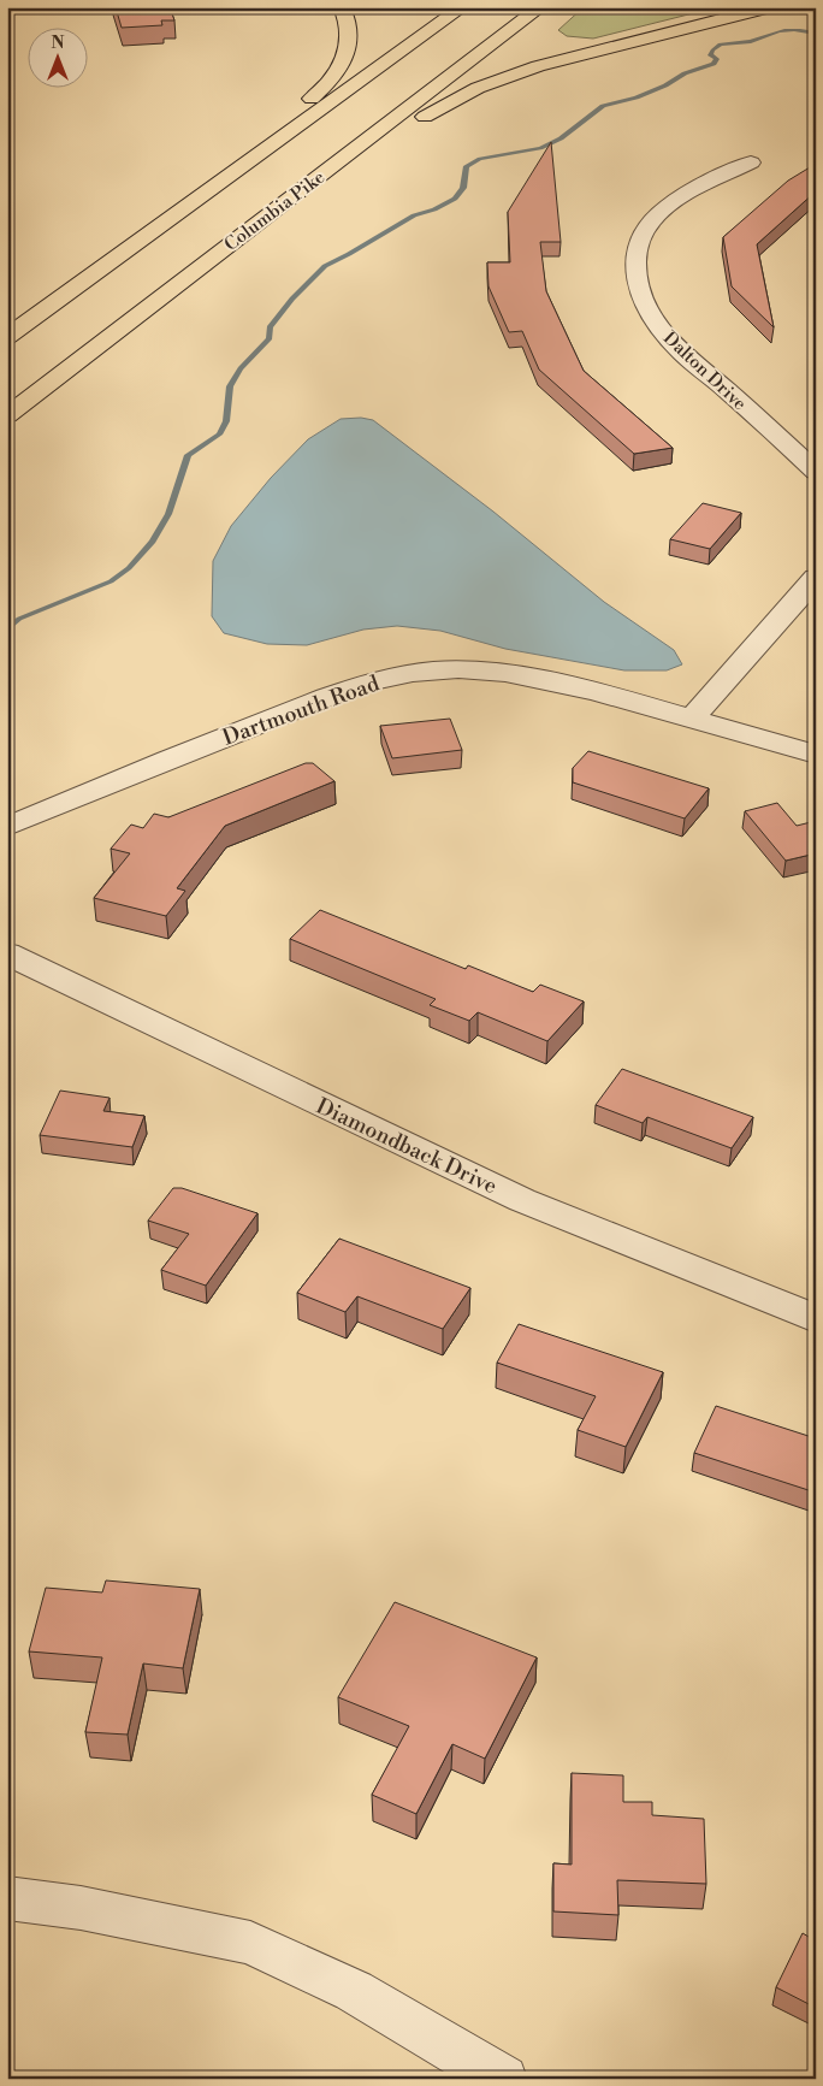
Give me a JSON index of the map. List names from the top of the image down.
{
  "streets": {
    "highway": ["Columbia Pike"],
    "street": ["Dalton Drive", "Dartmouth Road", "Diamondback Drive"]
  },
  "north": "top"
}
